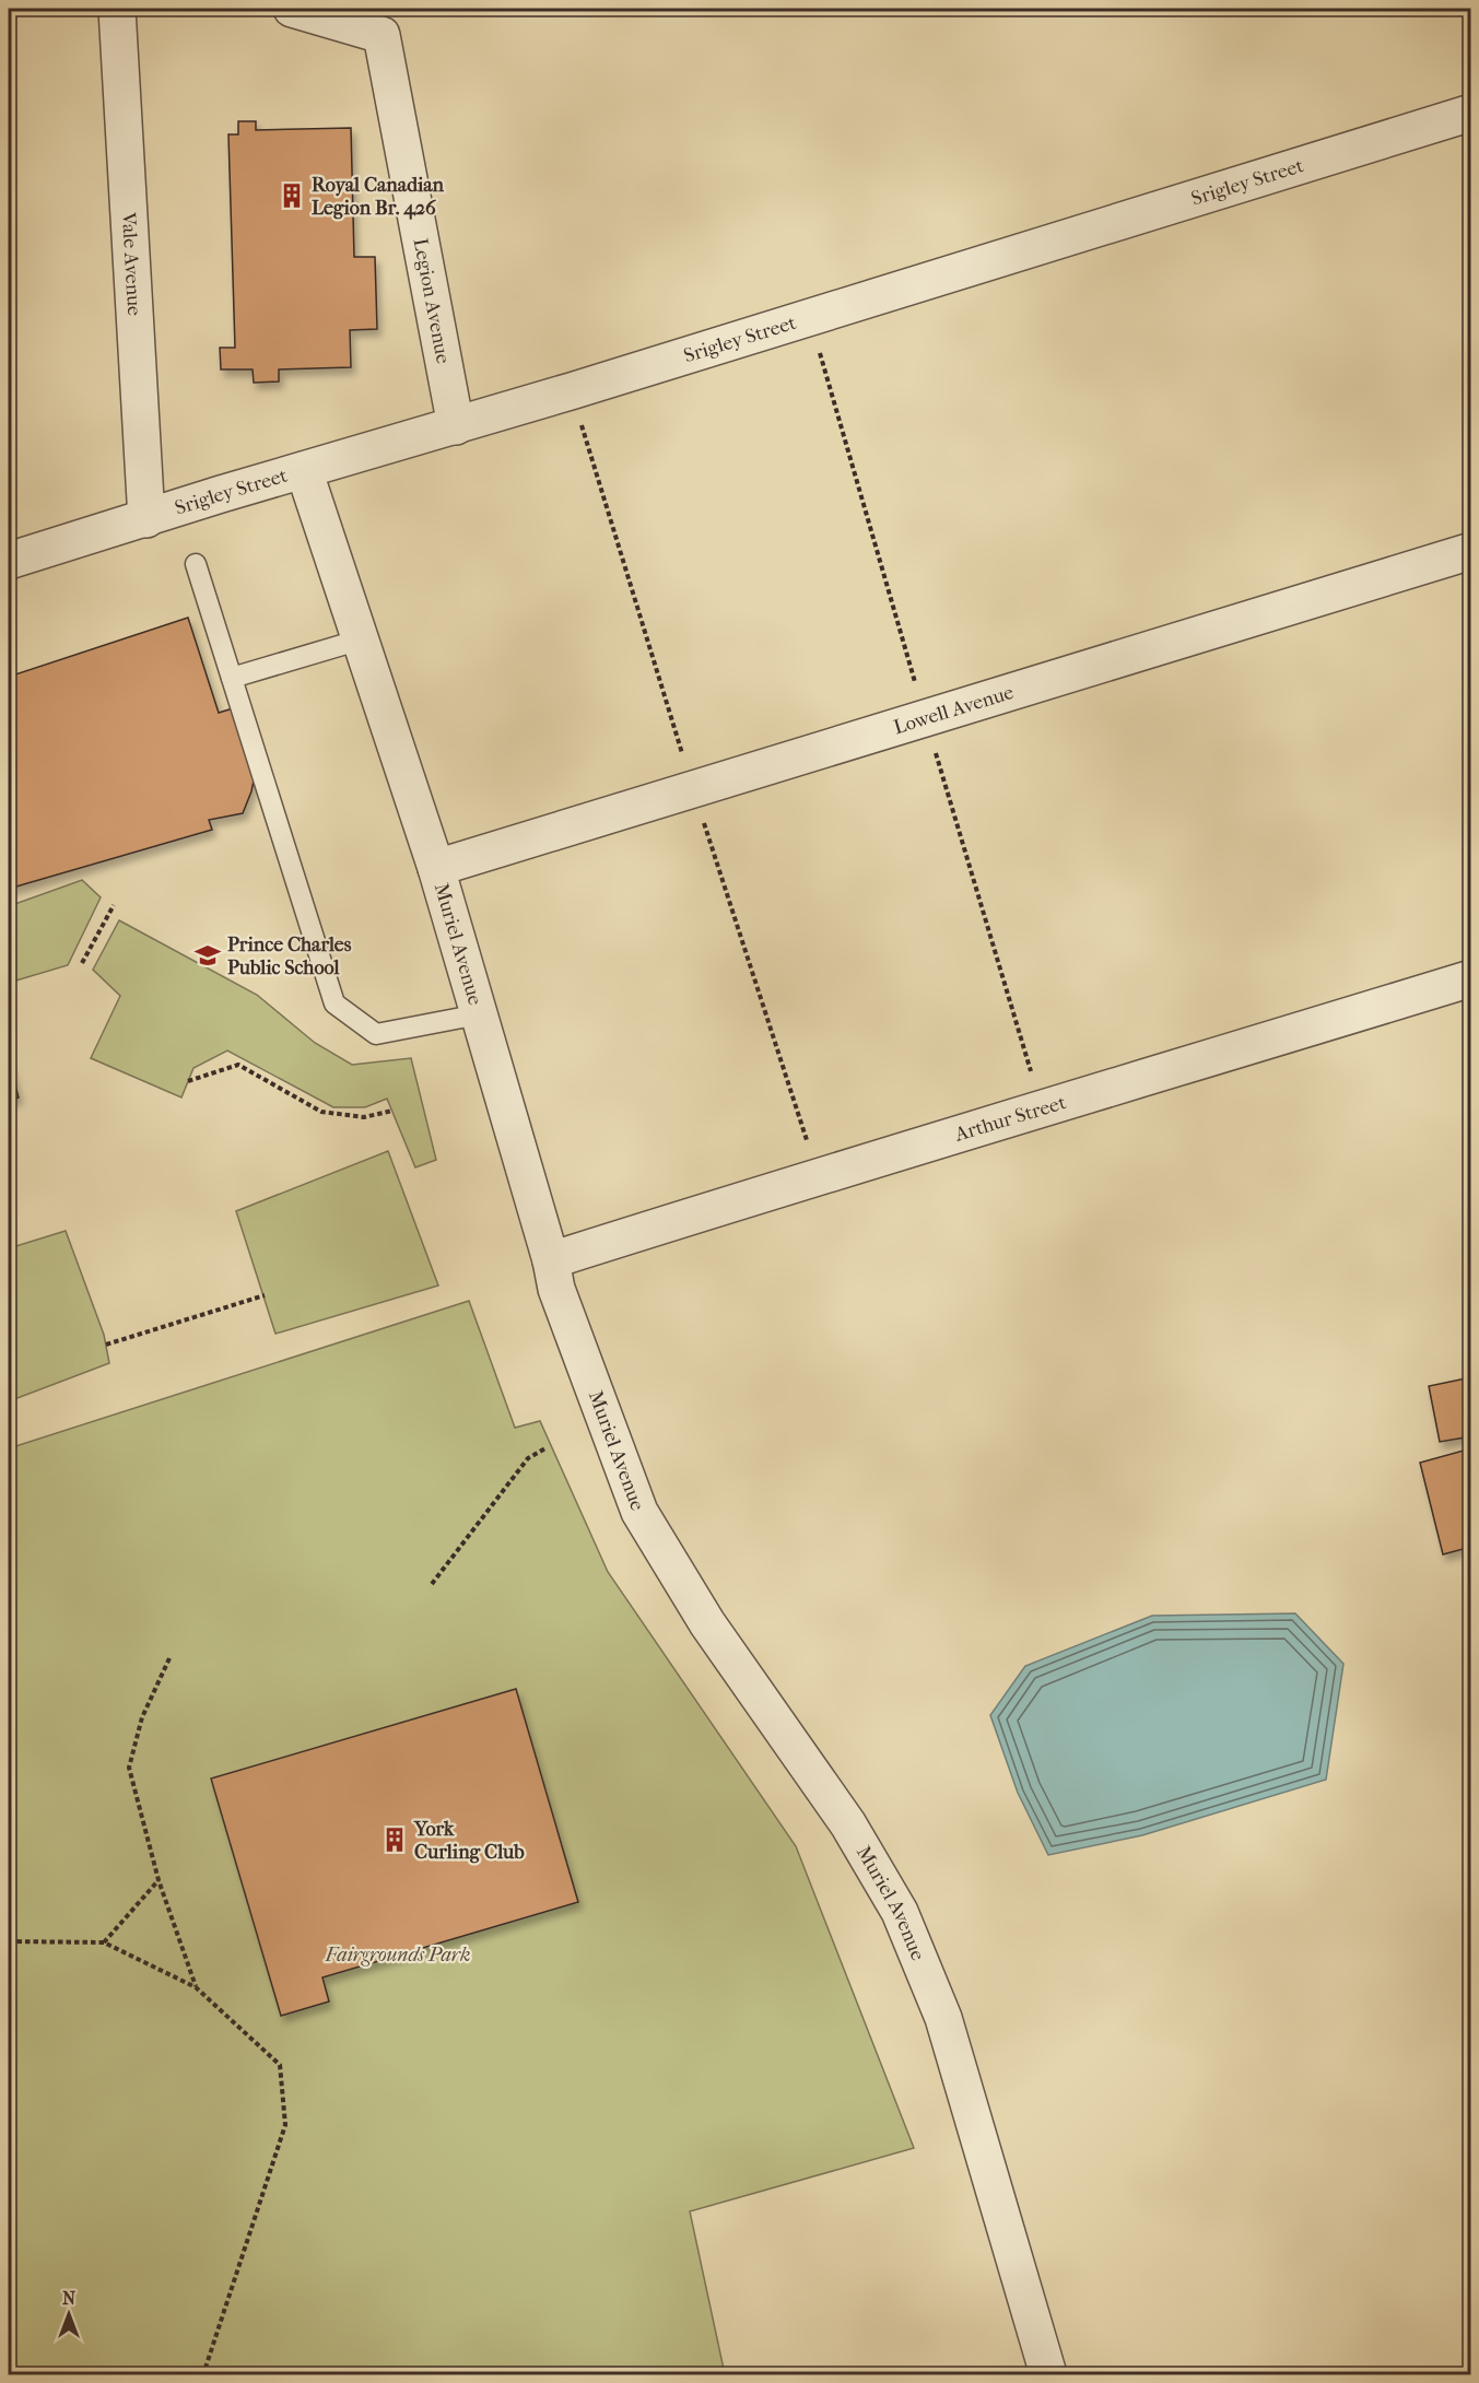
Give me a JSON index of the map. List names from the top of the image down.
{
  "streets": {
    "street": [
      "Srigley Street",
      "Vale Avenue",
      "Legion Avenue",
      "Lowell Avenue",
      "Muriel Avenue",
      "Arthur Street"
    ]
  },
  "crossings": [
    ["Srigley Street", "Vale Avenue"],
    ["Srigley Street", "Legion Avenue"],
    ["Srigley Street", "Muriel Avenue"],
    ["Lowell Avenue", "Muriel Avenue"],
    ["Muriel Avenue", "Arthur Street"]
  ],
  "parks": ["Fairgrounds Park"],
  "places": {
    "building": ["Royal Canadian Legion Br. 426", "York Curling Club"],
    "school or university": ["Prince Charles Public School"]
  },
  "north": "top"
}
